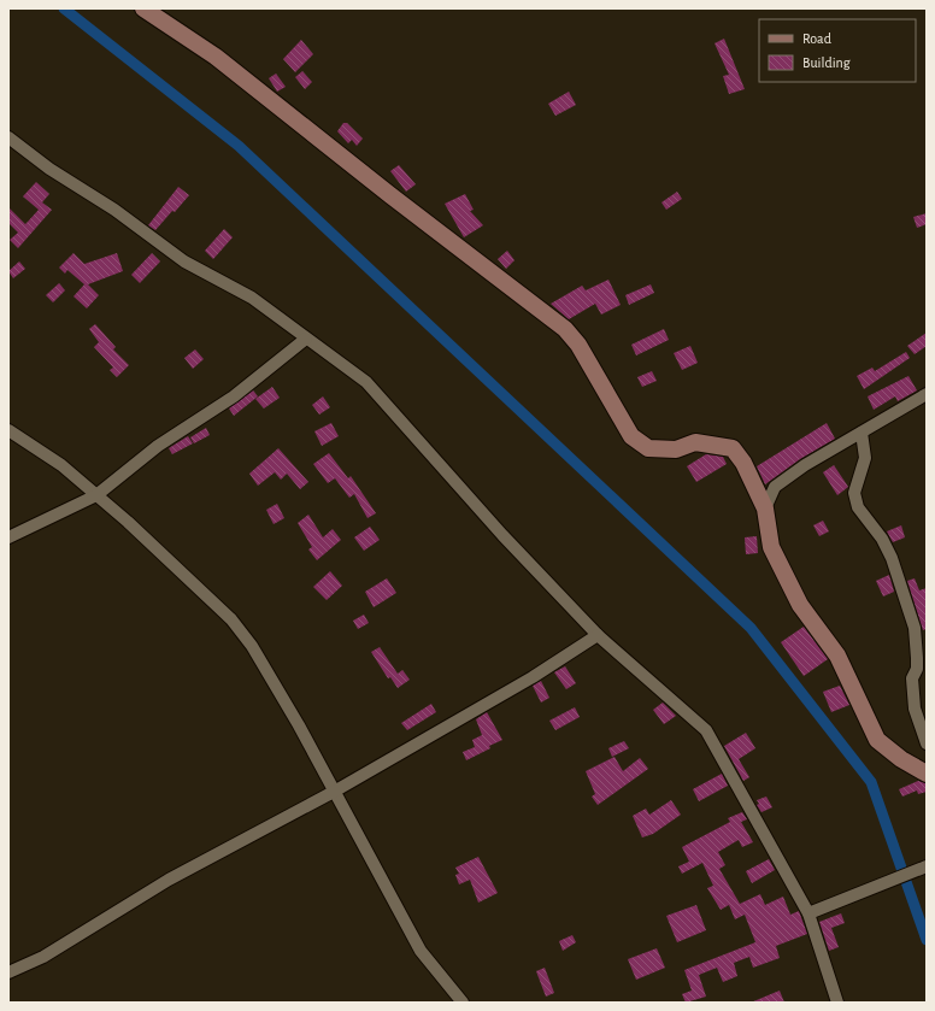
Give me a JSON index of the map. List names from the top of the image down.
{
  "legend": ["Road", "Building"]
}
